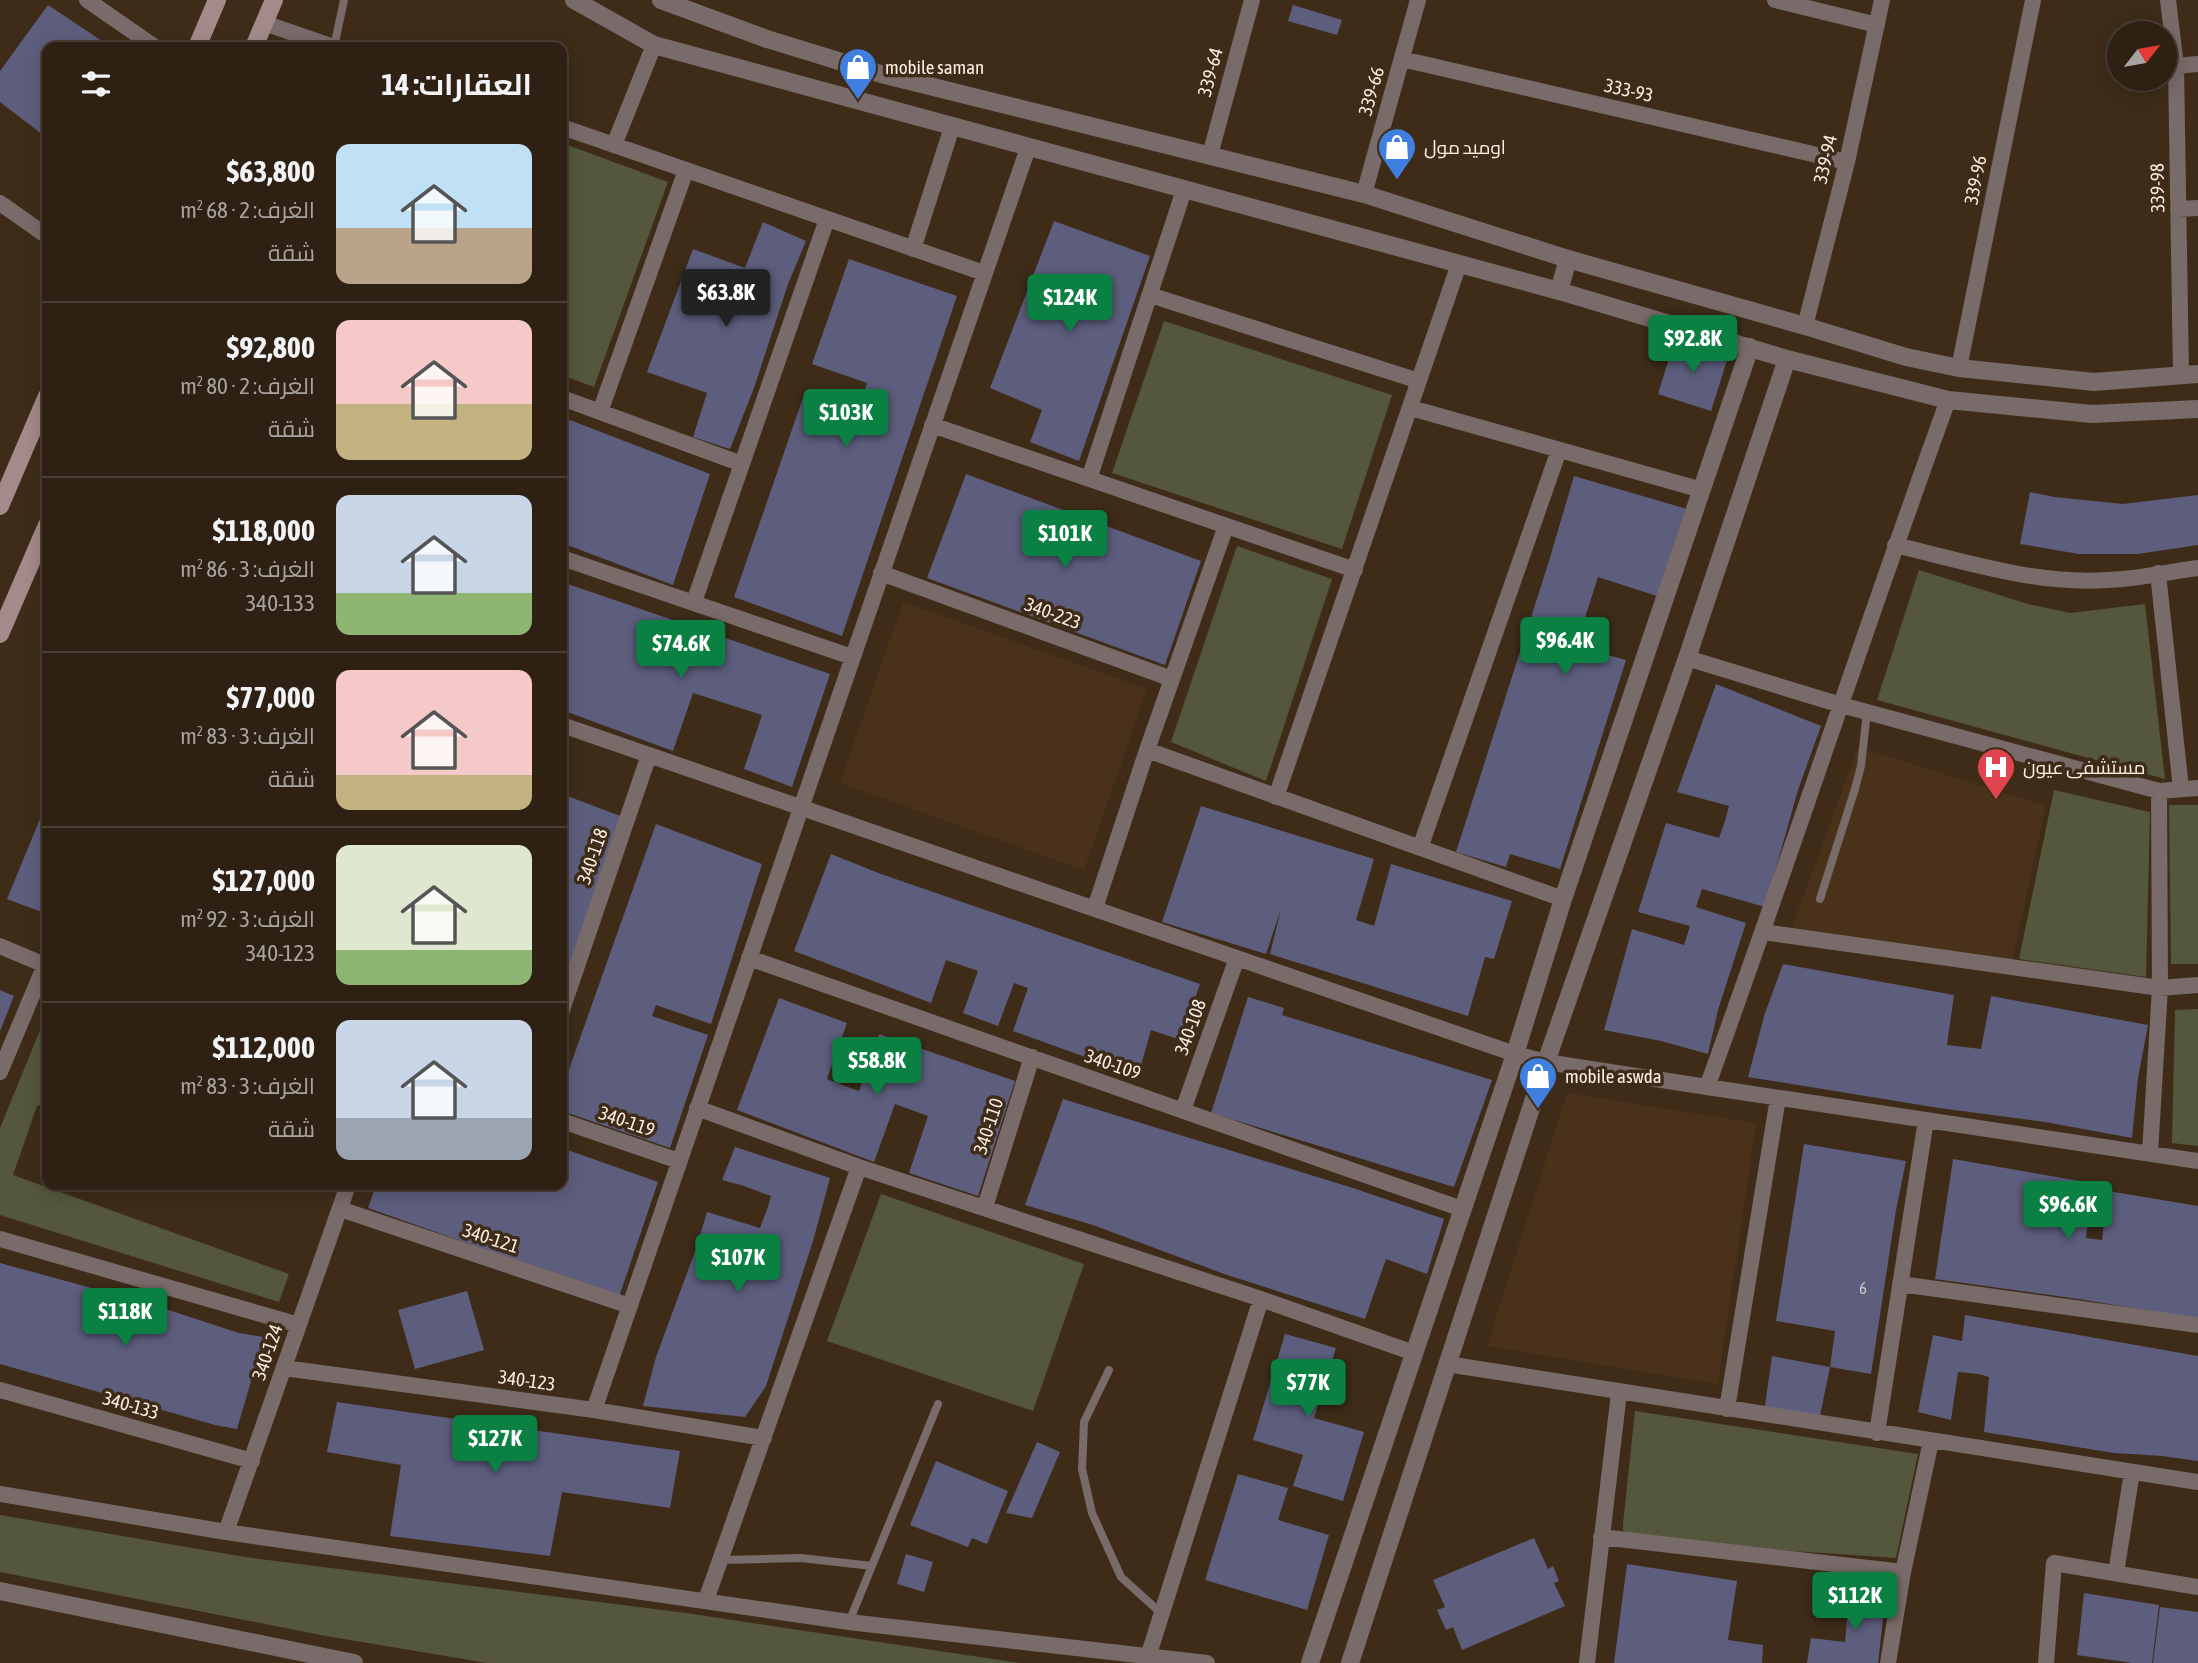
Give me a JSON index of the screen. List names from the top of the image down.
{
  "streets": {
    "street": [
      "339-64",
      "333-93",
      "339-66",
      "339-94",
      "339-96",
      "339-98",
      "340-223",
      "340-118",
      "340-108",
      "340-109",
      "340-119",
      "340-110",
      "340-121",
      "340-124",
      "340-123",
      "340-133"
    ]
  },
  "crossings": [
    ["333-93", "339-66"],
    ["333-93", "339-94"],
    ["340-108", "340-109"],
    ["340-109", "340-110"],
    ["340-121", "340-124"],
    ["340-124", "340-123"],
    ["340-124", "340-133"]
  ],
  "places": {
    "shop": ["mobile saman", "اوميد مول", "mobile aswda"],
    "hospital": ["مستشفى عيون"]
  },
  "house_numbers": ["6"],
  "north": "top right",
  "page": {
    "heading": "العقارات: 14",
    "list": [
      {
        "name": "$63,800",
        "note": "الغرف: 2 · 68 m² · شقة"
      },
      {
        "name": "$92,800",
        "note": "الغرف: 2 · 80 m² · شقة"
      },
      {
        "name": "$118,000",
        "note": "الغرف: 3 · 86 m² · 340-133"
      },
      {
        "name": "$77,000",
        "note": "الغرف: 3 · 83 m² · شقة"
      },
      {
        "name": "$127,000",
        "note": "الغرف: 3 · 92 m² · 340-123"
      },
      {
        "name": "$112,000",
        "note": "الغرف: 3 · 83 m² · شقة"
      }
    ],
    "price": [
      "$63.8K",
      "$124K",
      "$92.8K",
      "$103K",
      "$101K",
      "$96.4K",
      "$74.6K",
      "$58.8K",
      "$96.6K",
      "$107K",
      "$118K",
      "$77K",
      "$127K",
      "$112K"
    ]
  }
}
